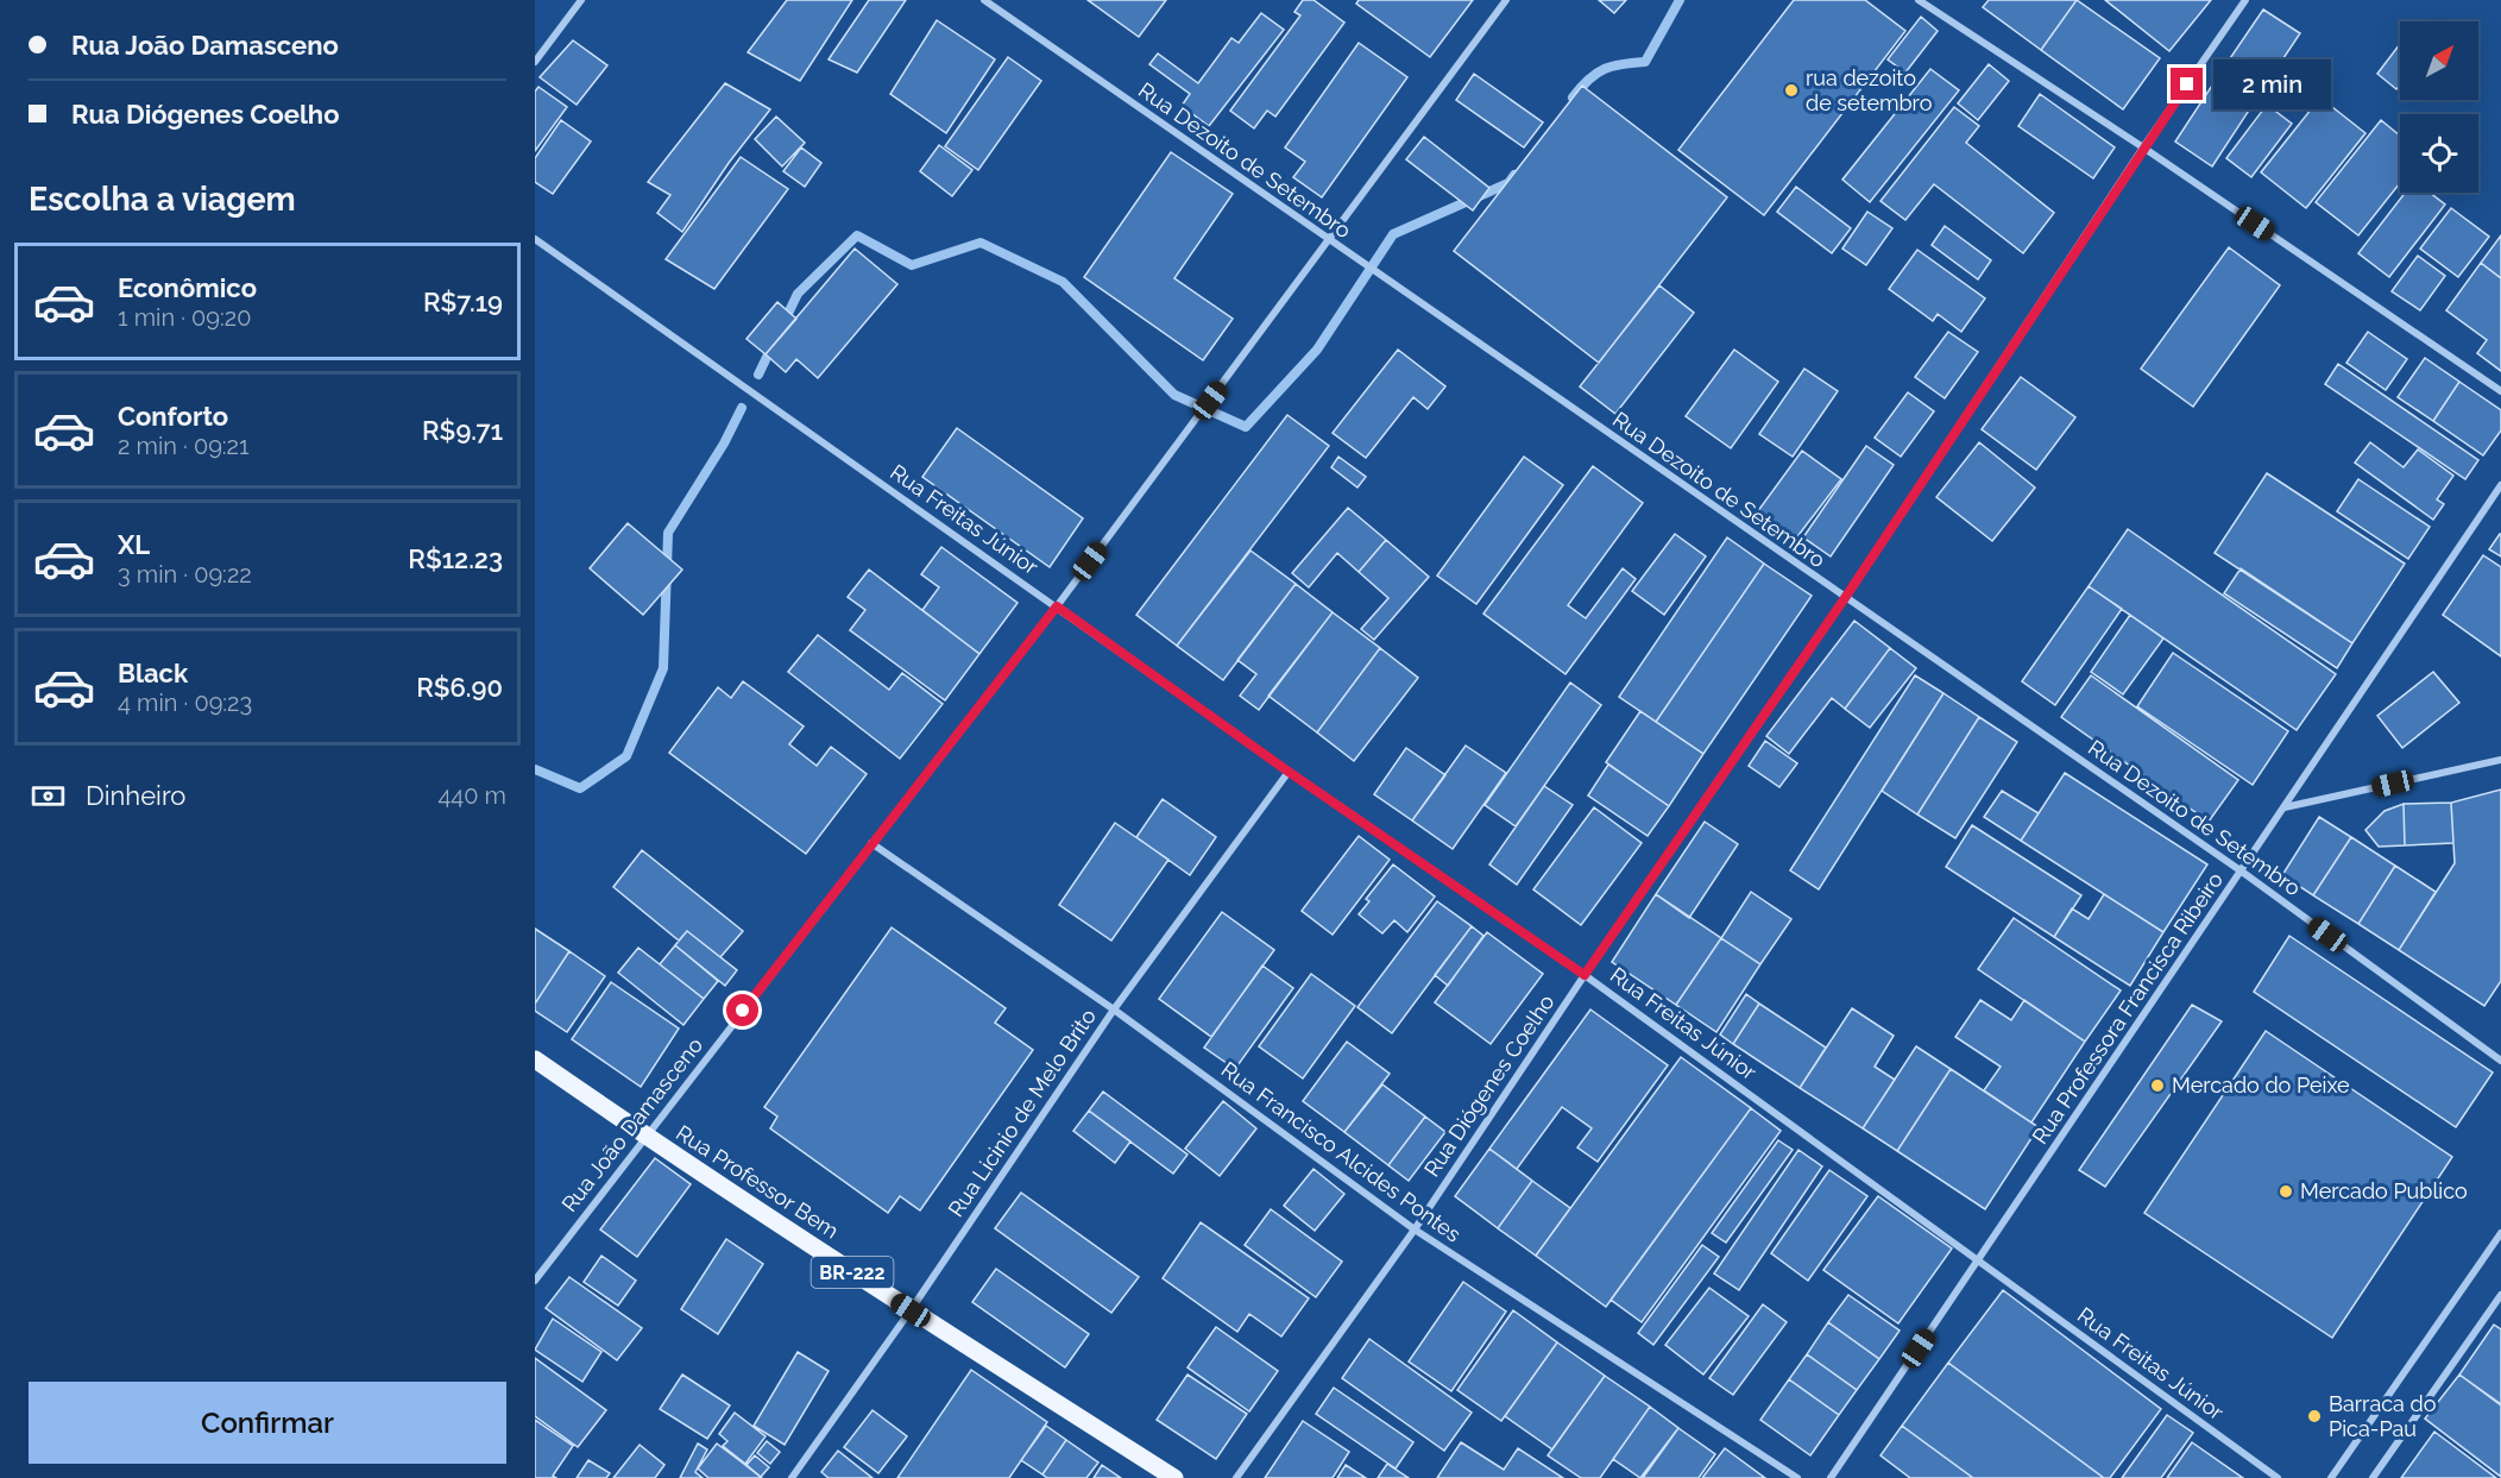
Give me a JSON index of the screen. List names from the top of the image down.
{
  "streets": {
    "main road": ["Rua Professor Bem", "BR-222"],
    "street": [
      "Rua Dezoito de Setembro",
      "Rua Freitas Júnior",
      "Rua Professora Francisca Ribeiro",
      "Rua Diógenes Coelho",
      "Rua Licinio de Melo Brito",
      "Rua João Damasceno",
      "Rua Francisco Alcides Pontes"
    ]
  },
  "crossings": [
    ["Rua Dezoito de Setembro", "Rua Professora Francisca Ribeiro"],
    ["Rua Dezoito de Setembro", "Rua Diógenes Coelho"],
    ["Rua Dezoito de Setembro", "Rua João Damasceno"],
    ["Rua Freitas Júnior", "Rua Professora Francisca Ribeiro"],
    ["Rua Freitas Júnior", "Rua Diógenes Coelho"],
    ["Rua Freitas Júnior", "Rua Licinio de Melo Brito"],
    ["Rua Freitas Júnior", "Rua João Damasceno"],
    ["Rua Diógenes Coelho", "Rua Francisco Alcides Pontes"],
    ["Rua Licinio de Melo Brito", "Rua Francisco Alcides Pontes"],
    ["Rua Licinio de Melo Brito", "Rua Professor Bem"],
    ["Rua João Damasceno", "Rua Francisco Alcides Pontes"],
    ["Rua João Damasceno", "Rua Professor Bem"]
  ],
  "places": [
    "rua dezoito de setembro",
    "Mercado do Peixe",
    "Mercado Publico",
    "Barraca do Pica-Pau"
  ],
  "north": "top right",
  "page": {
    "banner": ["Rua João Damasceno", "Rua Diógenes Coelho"],
    "bubble": "2 min",
    "heading": "Escolha a viagem",
    "list": [
      {
        "name": "Econômico",
        "note": "1 min · 09:20",
        "value": "R$7.19"
      },
      {
        "name": "Conforto",
        "note": "2 min · 09:21",
        "value": "R$9.71"
      },
      {
        "name": "XL",
        "note": "3 min · 09:22",
        "value": "R$12.23"
      },
      {
        "name": "Black",
        "note": "4 min · 09:23",
        "value": "R$6.90"
      }
    ],
    "pay": ["Dinheiro", "440 m"],
    "buttons": "Confirmar"
  }
}
